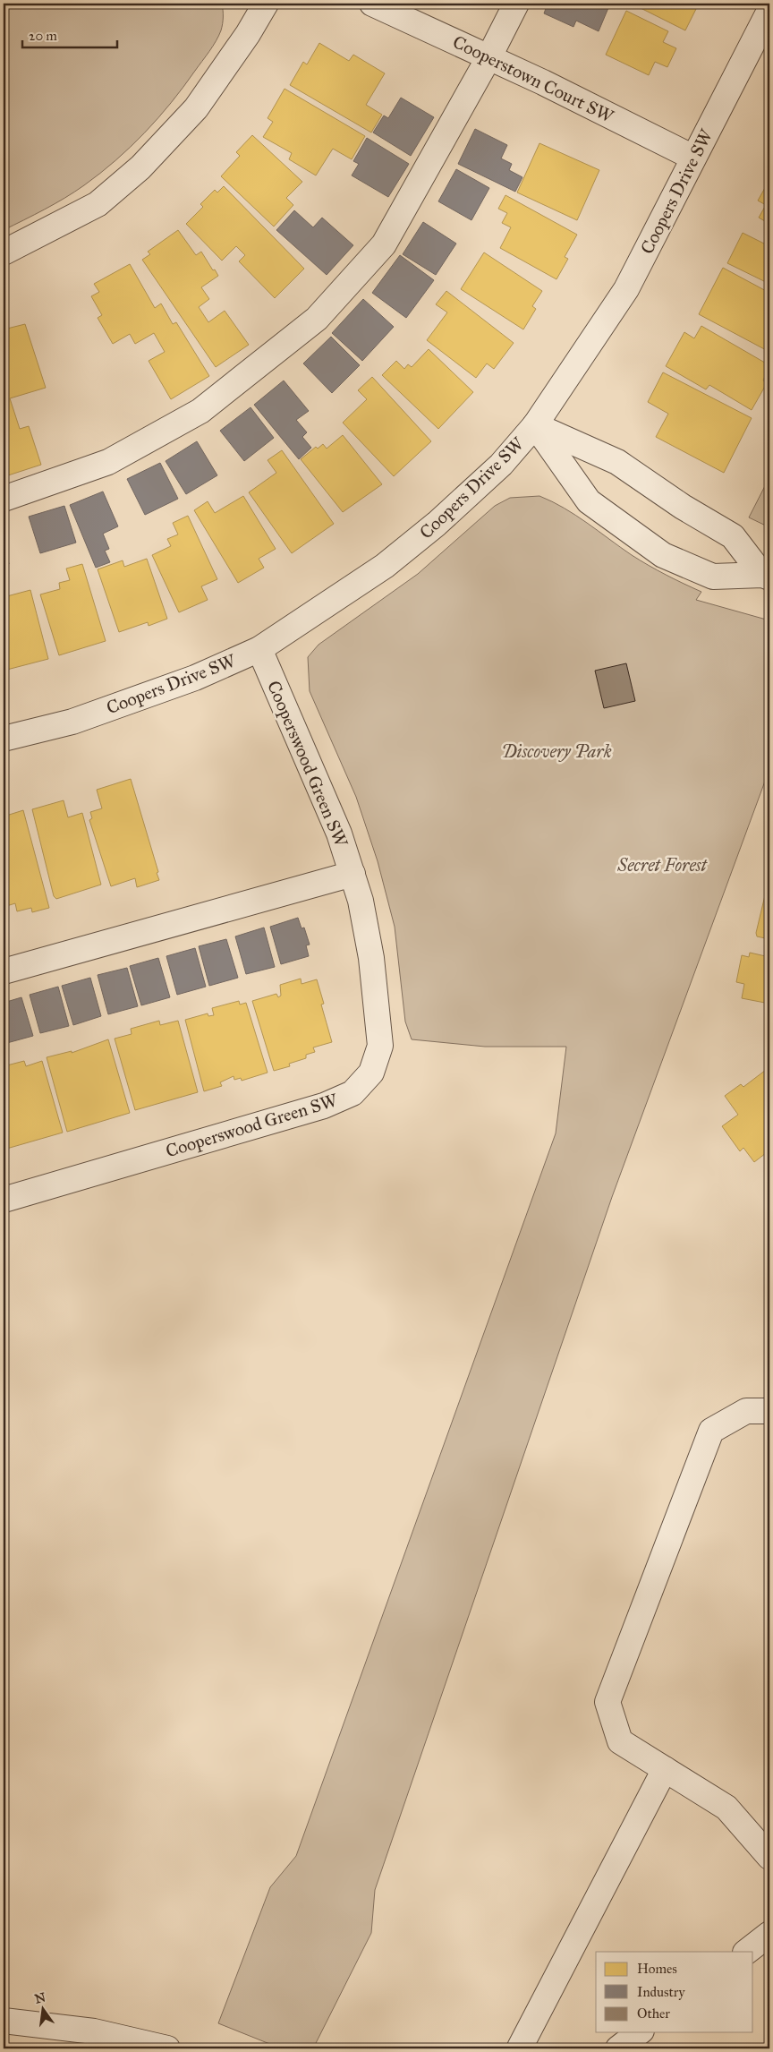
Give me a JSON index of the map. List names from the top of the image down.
{
  "streets": {
    "street": ["Cooperstown Court SW", "Coopers Drive SW", "Cooperswood Green SW"]
  },
  "crossings": [
    ["Cooperstown Court SW", "Coopers Drive SW"],
    ["Coopers Drive SW", "Cooperswood Green SW"]
  ],
  "parks": ["Discovery Park", "Secret Forest"],
  "legend": ["Homes", "Industry", "Other"],
  "scale_bar": "20 m",
  "north": "top"
}
